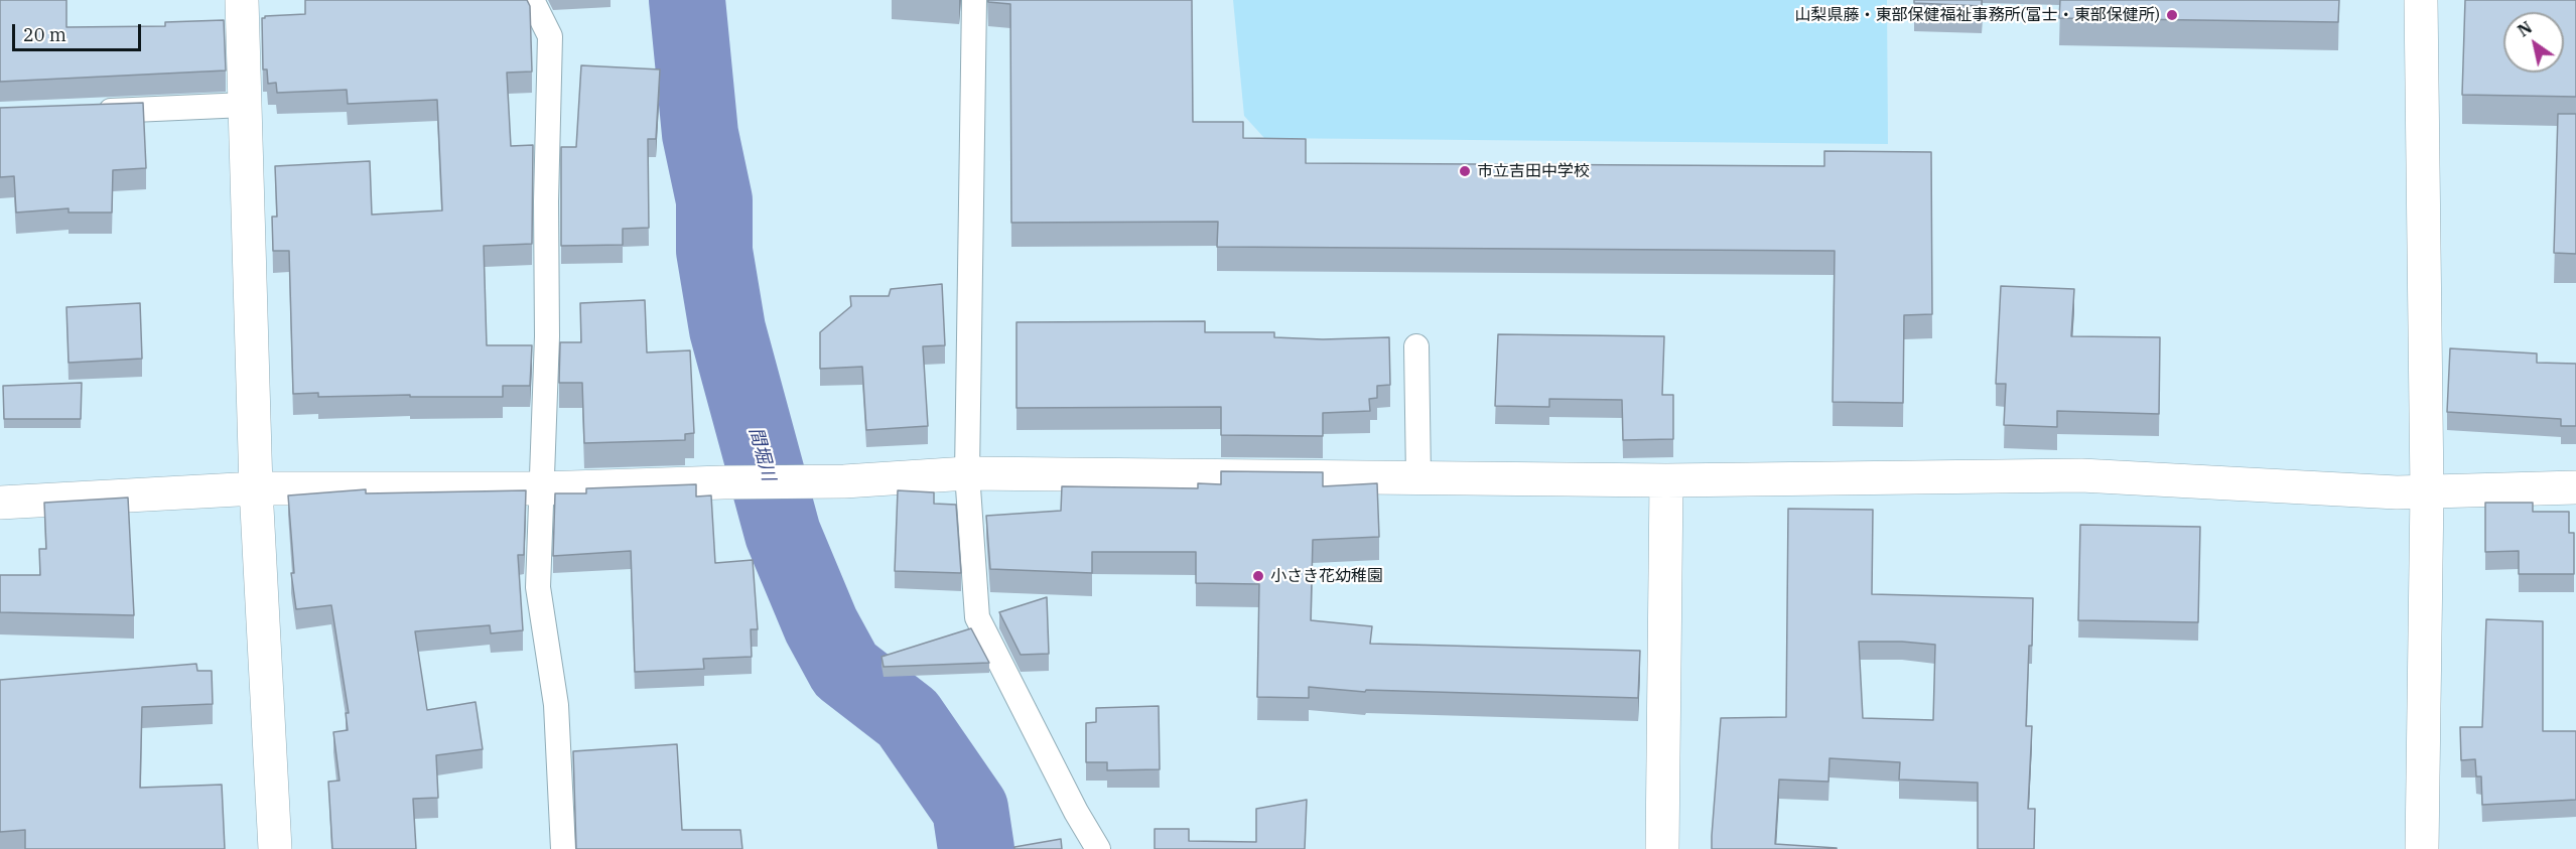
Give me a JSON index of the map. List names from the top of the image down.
{
  "water": ["間堀川"],
  "places": ["山梨県藤・東部保健福祉事務所(富士・東部保健所)", "市立吉田中学校", "小さき花幼稚園"],
  "scale_bar": "20 m",
  "north": "top left"
}
